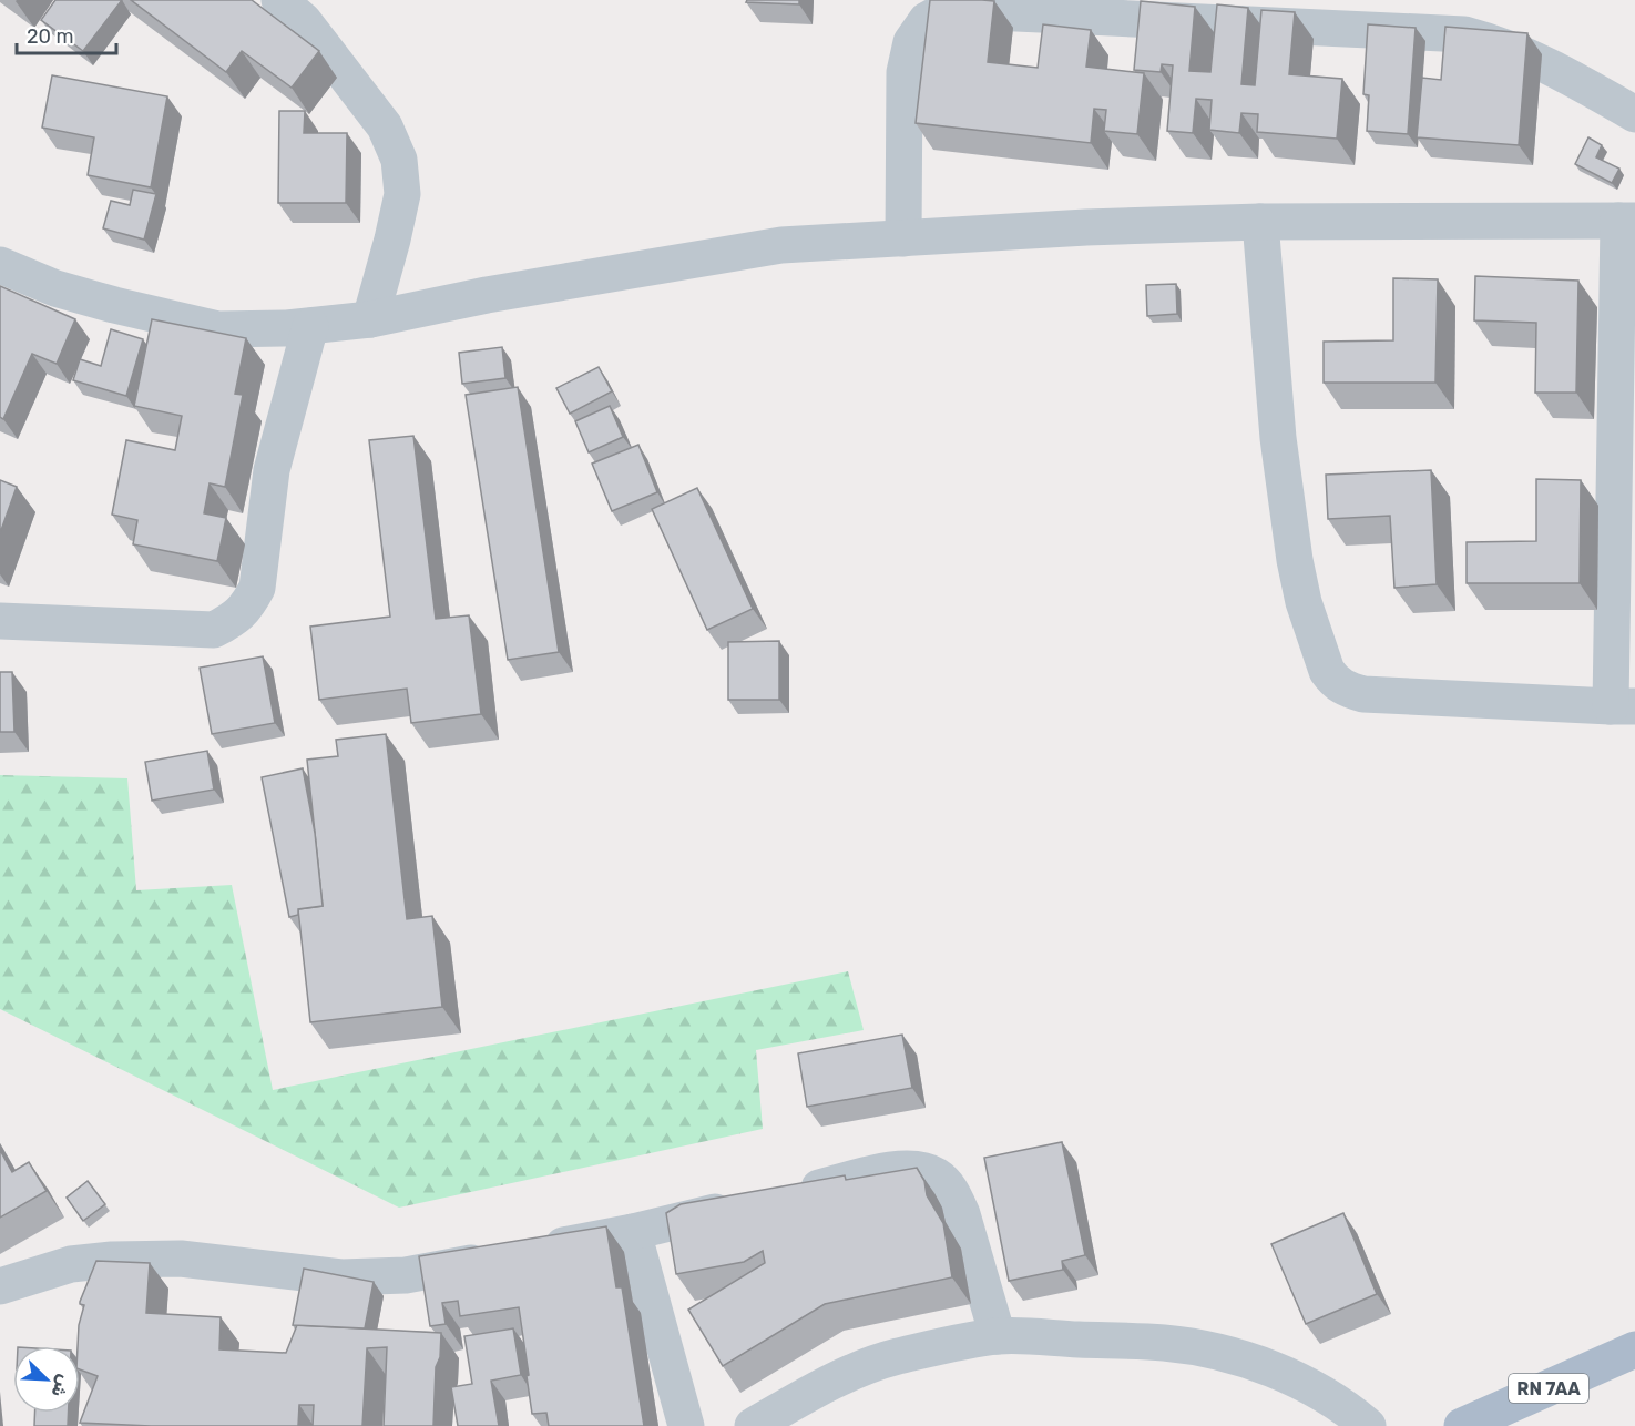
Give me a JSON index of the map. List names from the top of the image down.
{
  "streets": {
    "main road": ["RN 7AA"]
  },
  "scale_bar": "20 m",
  "north": "bottom right"
}
